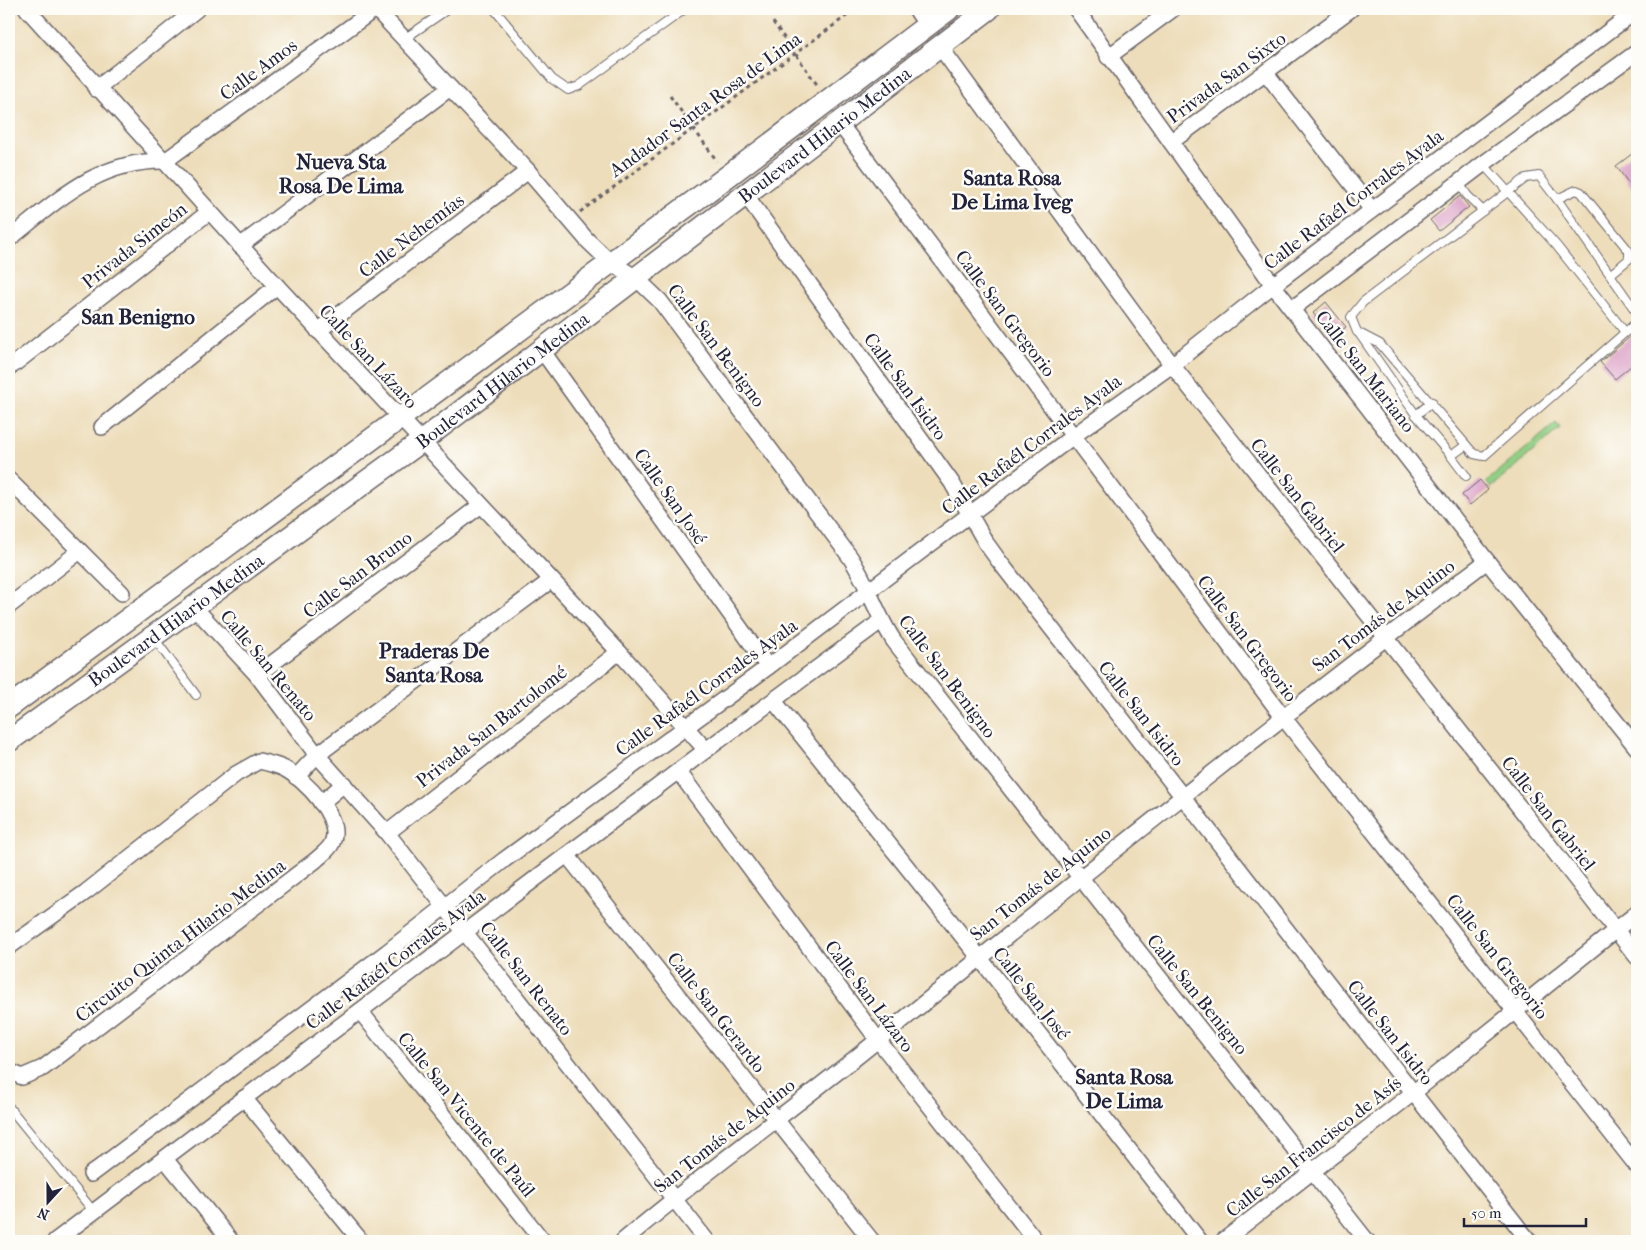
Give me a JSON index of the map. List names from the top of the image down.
{
  "streets": {
    "main road": ["Boulevard Hilario Medina"],
    "street": [
      "Calle Amos",
      "Privada San Sixto",
      "Calle Rafaél Corrales Ayala",
      "Calle Nehemías",
      "Privada Simeón",
      "Calle San Gregorio",
      "Calle San Benigno",
      "Calle San Lázaro",
      "Calle San Mariano",
      "Calle San Isidro",
      "Calle San Gabriel",
      "Calle San José",
      "Calle San Bruno",
      "San Tomás de Aquino",
      "Calle San Renato",
      "Privada San Bartolomé",
      "Circuito Quinta Hilario Medina",
      "Calle San Gerardo",
      "Calle San Vicente de Paúl",
      "Calle San Francisco de Asís"
    ],
    "path": ["Andador Santa Rosa de Lima"]
  },
  "crossings": [
    ["Calle Amos", "Calle San Benigno"],
    ["Calle Amos", "Calle San Lázaro"],
    ["Privada San Sixto", "Calle San Mariano"],
    ["Andador Santa Rosa de Lima", "Calle San Benigno"],
    ["Boulevard Hilario Medina", "Calle San Gregorio"],
    ["Boulevard Hilario Medina", "Calle San Benigno"],
    ["Boulevard Hilario Medina", "Calle San Lázaro"],
    ["Boulevard Hilario Medina", "Calle San Isidro"],
    ["Boulevard Hilario Medina", "Calle San Gabriel"],
    ["Boulevard Hilario Medina", "Calle San José"],
    ["Boulevard Hilario Medina", "Calle San Renato"],
    ["Calle Rafaél Corrales Ayala", "Calle San Gregorio"],
    ["Calle Rafaél Corrales Ayala", "Calle San Benigno"],
    ["Calle Rafaél Corrales Ayala", "Calle San Lázaro"],
    ["Calle Rafaél Corrales Ayala", "Calle San Mariano"],
    ["Calle Rafaél Corrales Ayala", "Calle San Isidro"],
    ["Calle Rafaél Corrales Ayala", "Calle San Gabriel"],
    ["Calle Rafaél Corrales Ayala", "Calle San José"],
    ["Calle Rafaél Corrales Ayala", "Calle San Renato"],
    ["Calle Rafaél Corrales Ayala", "Calle San Gerardo"],
    ["Calle Rafaél Corrales Ayala", "Calle San Vicente de Paúl"],
    ["Calle Nehemías", "Calle San Benigno"],
    ["Calle Nehemías", "Calle San Lázaro"],
    ["Privada Simeón", "Calle San Lázaro"],
    ["Calle San Gregorio", "San Tomás de Aquino"],
    ["Calle San Gregorio", "Calle San Francisco de Asís"],
    ["Calle San Benigno", "San Tomás de Aquino"],
    ["Calle San Benigno", "Calle San Francisco de Asís"],
    ["Calle San Lázaro", "Calle San Bruno"],
    ["Calle San Lázaro", "San Tomás de Aquino"],
    ["Calle San Lázaro", "Privada San Bartolomé"],
    ["Calle San Mariano", "San Tomás de Aquino"],
    ["Calle San Isidro", "San Tomás de Aquino"],
    ["Calle San Isidro", "Calle San Francisco de Asís"],
    ["Calle San Gabriel", "San Tomás de Aquino"],
    ["Calle San Gabriel", "Calle San Francisco de Asís"],
    ["Calle San José", "San Tomás de Aquino"],
    ["Calle San Bruno", "Calle San Renato"],
    ["San Tomás de Aquino", "Calle San Renato"],
    ["San Tomás de Aquino", "Calle San Gerardo"],
    ["Calle San Renato", "Privada San Bartolomé"]
  ],
  "districts": [
    "Nueva Sta Rosa De Lima",
    "Santa Rosa De Lima Iveg",
    "San Benigno",
    "Praderas De Santa Rosa",
    "Santa Rosa De Lima"
  ],
  "scale_bar": "50 m",
  "north": "bottom"
}
